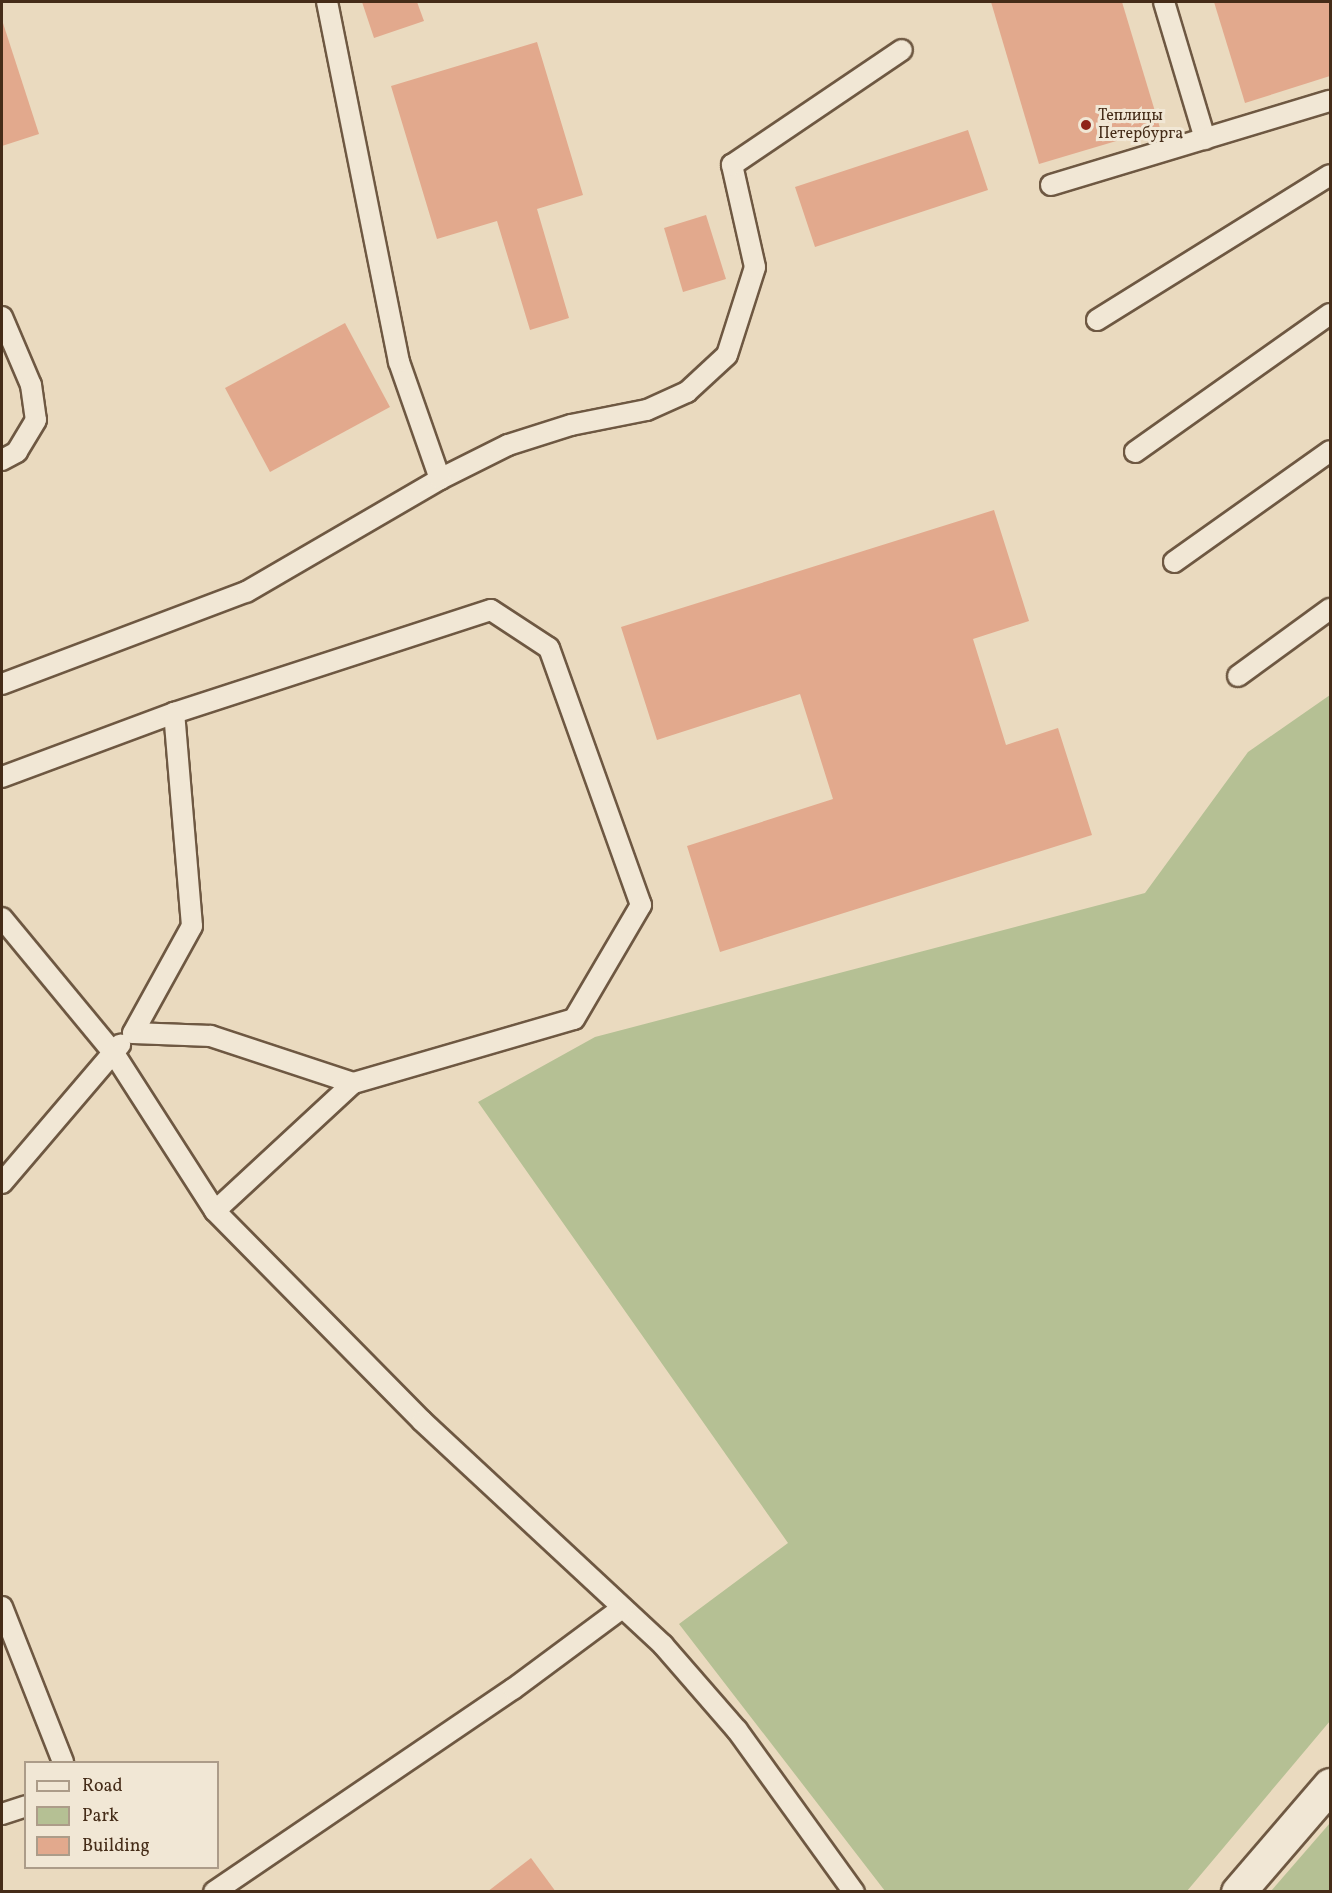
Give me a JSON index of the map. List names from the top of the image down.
{
  "places": ["Теплицы Петербурга"],
  "legend": ["Road", "Park", "Building"]
}
